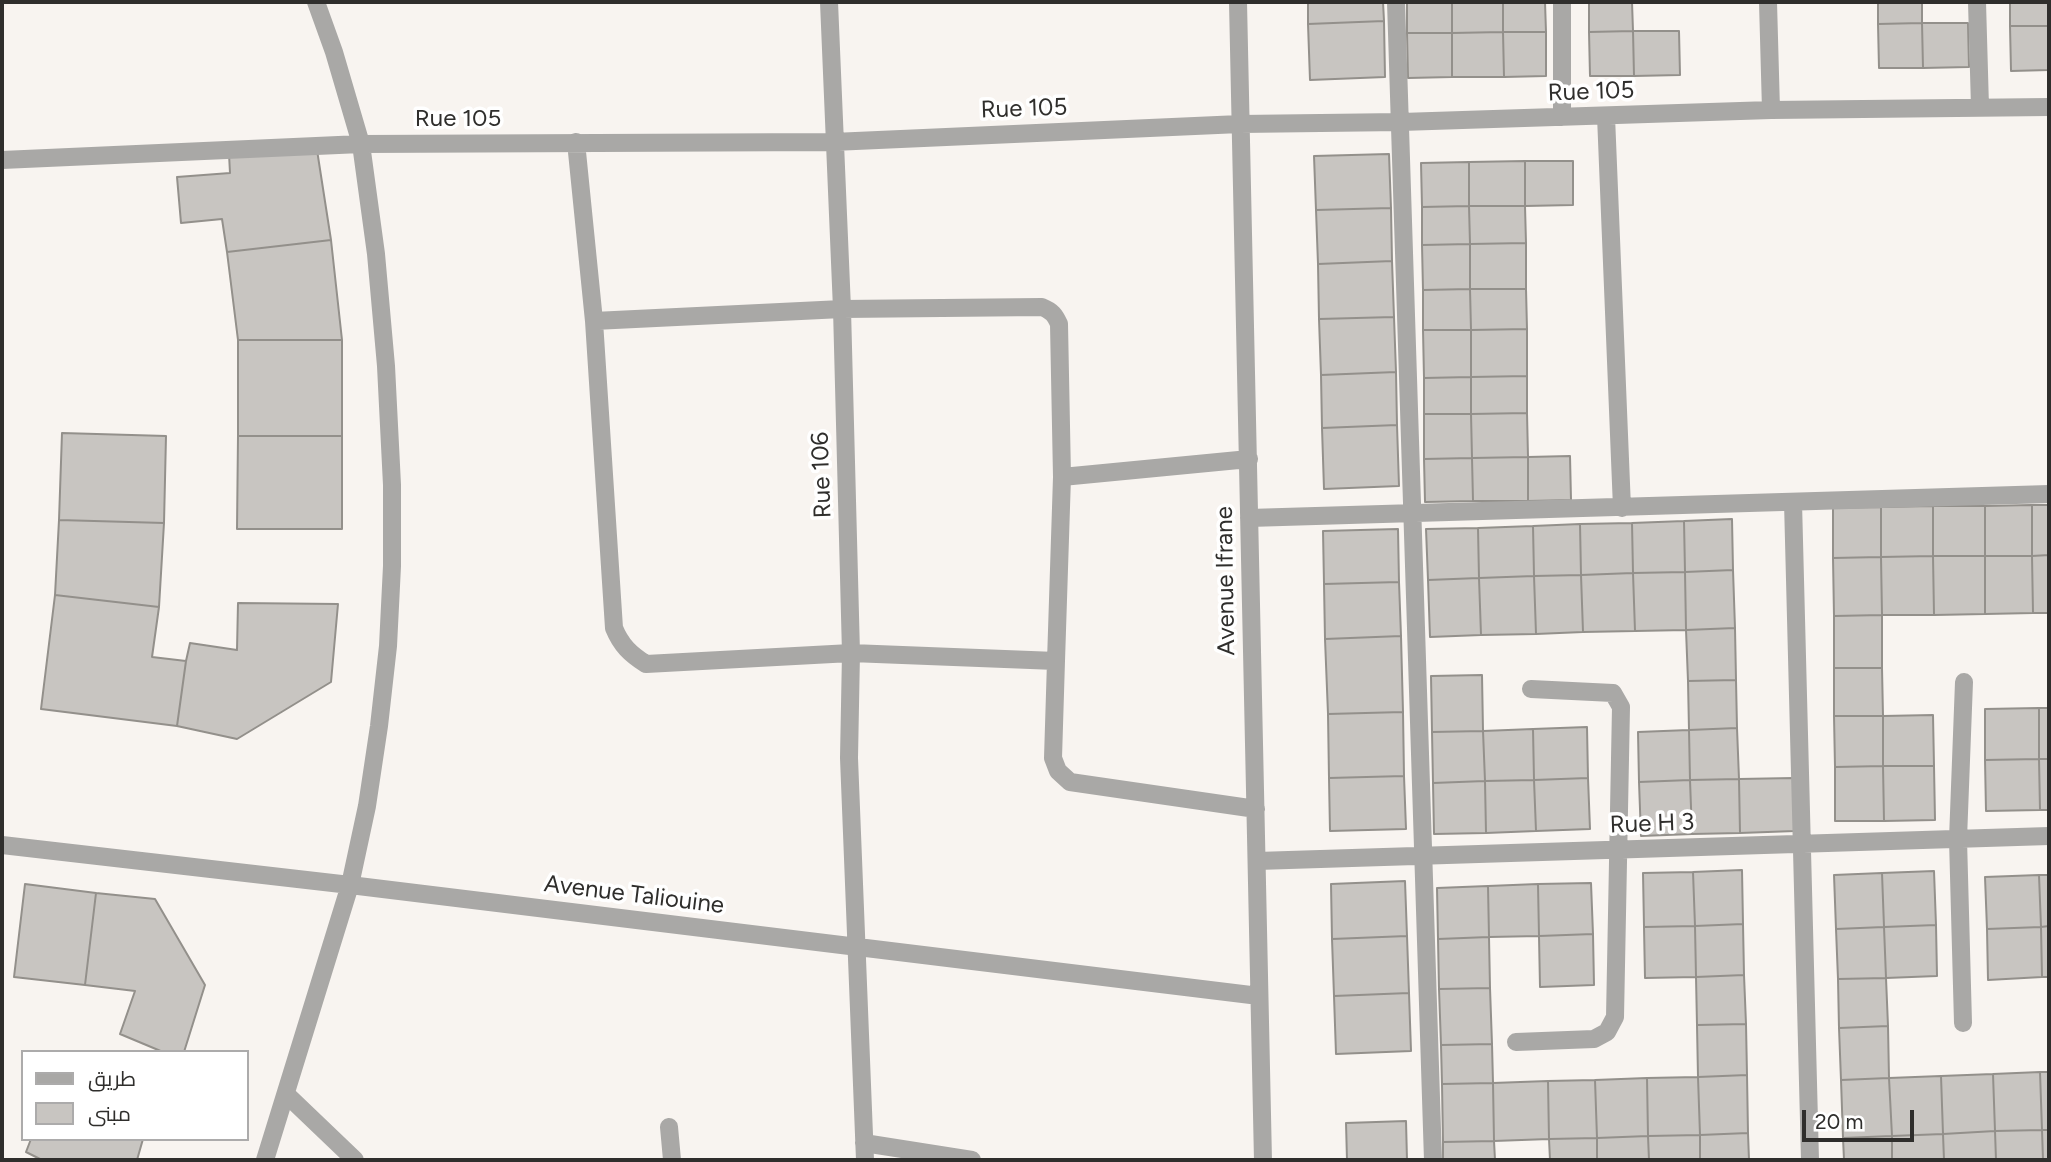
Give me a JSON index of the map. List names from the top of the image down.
{
  "streets": {
    "street": [
      "Rue 105",
      "Rue 106",
      "Avenue Ifrane",
      "Rue H 3",
      "Avenue Taliouine"
    ]
  },
  "crossings": [
    ["Rue 105", "Rue 106"],
    ["Rue 105", "Avenue Ifrane"],
    ["Rue 106", "Avenue Taliouine"],
    ["Avenue Ifrane", "Rue H 3"],
    ["Avenue Ifrane", "Avenue Taliouine"]
  ],
  "legend": ["طريق", "مبنى"],
  "scale_bar": "20 m"
}
